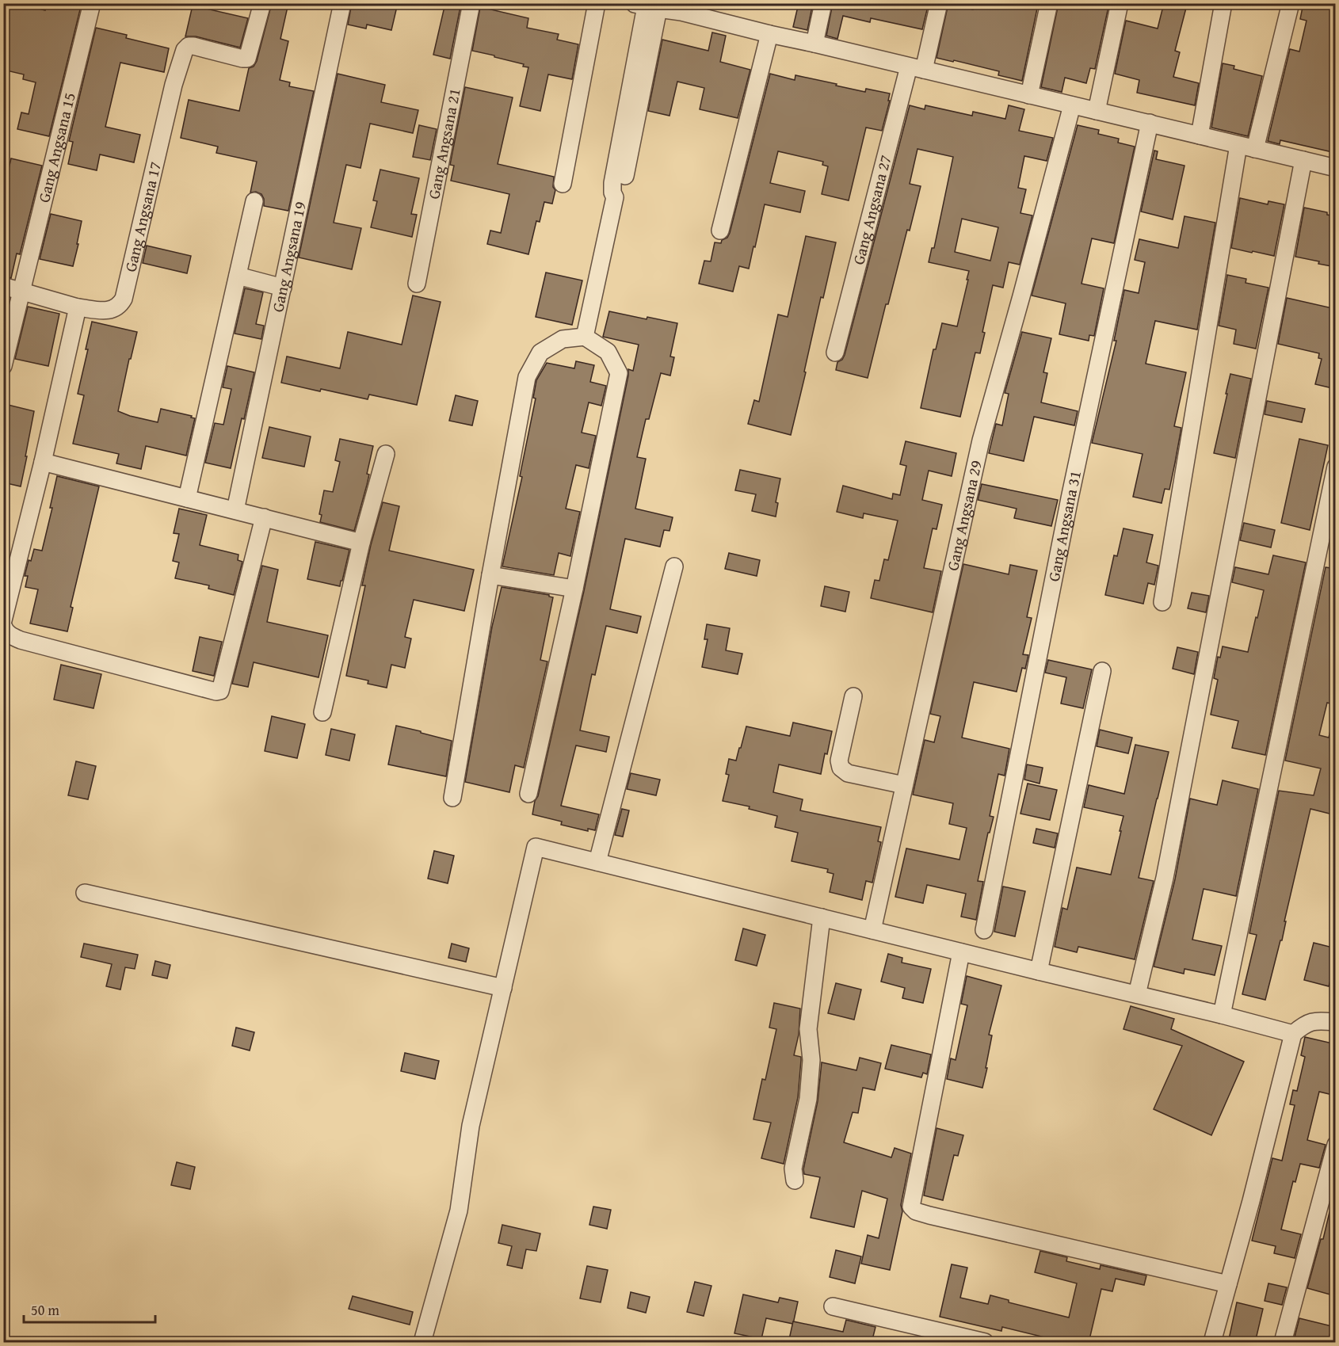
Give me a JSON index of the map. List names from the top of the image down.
{
  "streets": {
    "street": [
      "Gang Angsana 21",
      "Gang Angsana 15",
      "Gang Angsana 27",
      "Gang Angsana 17",
      "Gang Angsana 19",
      "Gang Angsana 29",
      "Gang Angsana 31"
    ]
  },
  "scale_bar": "50 m"
}
